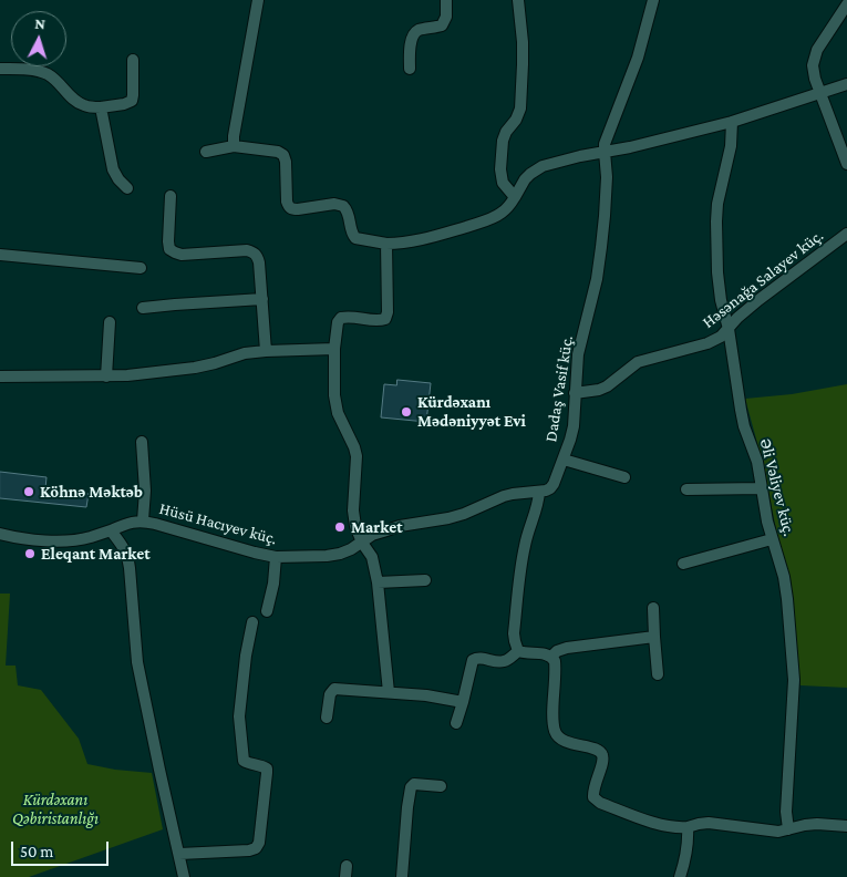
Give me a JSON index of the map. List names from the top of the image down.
{
  "streets": {
    "street": [
      "Həsənağa Salayev küç.",
      "Dadaş Vasif küç.",
      "Əli Vəliyev küç.",
      "Hüsü Hacıyev küç."
    ]
  },
  "crossings": [
    ["Həsənağa Salayev küç.", "Dadaş Vasif küç."],
    ["Həsənağa Salayev küç.", "Əli Vəliyev küç."],
    ["Dadaş Vasif küç.", "Hüsü Hacıyev küç."]
  ],
  "parks": ["Kürdəxanı Qəbiristanlığı"],
  "places": [
    "Kürdəxanı Mədəniyyət Evi",
    "Köhnə Məktəb",
    "Market",
    "Eleqant Market"
  ],
  "scale_bar": "50 m",
  "north": "top"
}
